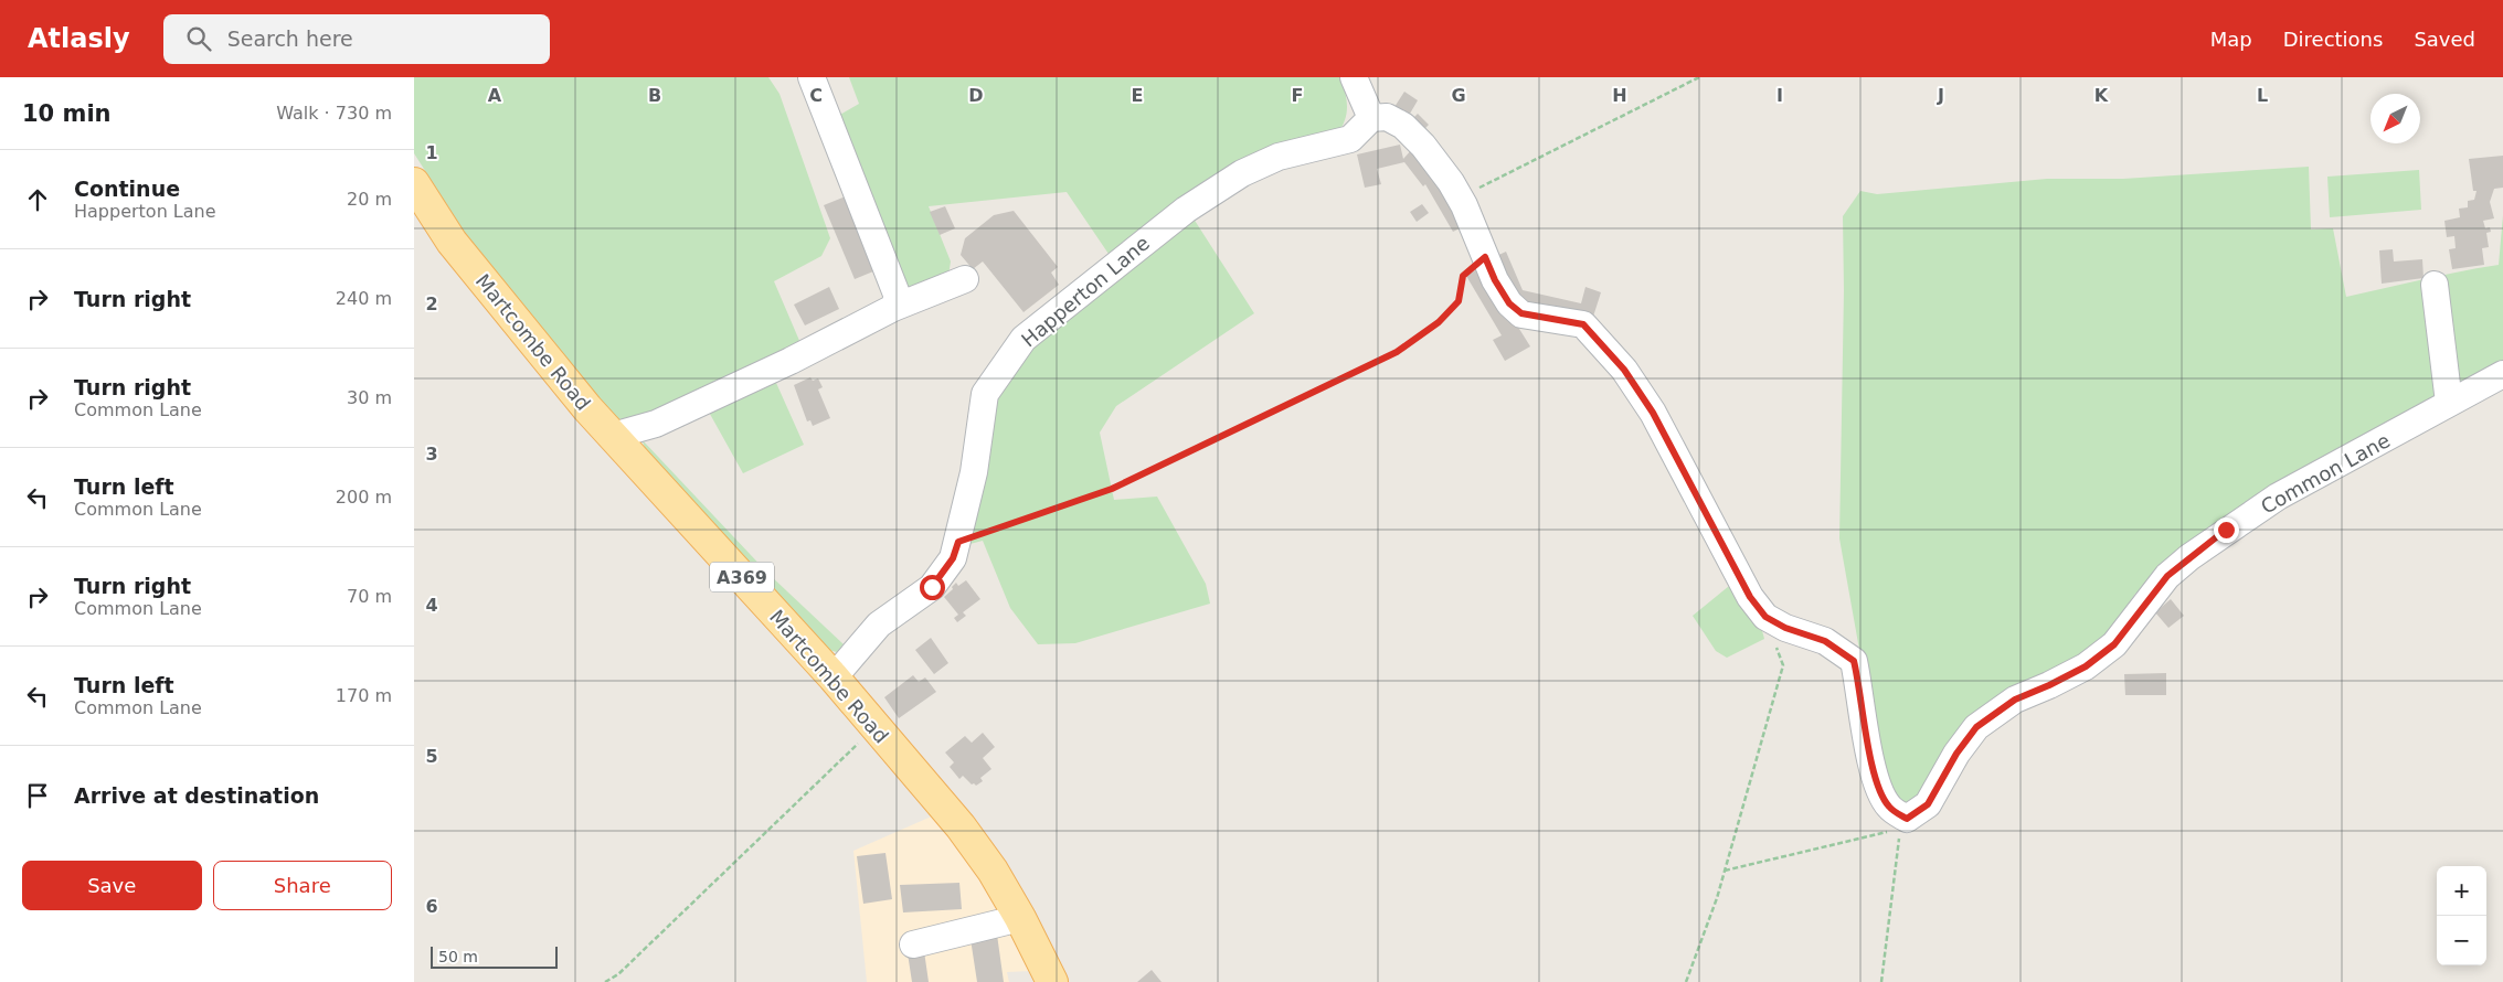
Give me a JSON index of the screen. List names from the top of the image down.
{
  "streets": {
    "main road": ["Martcombe Road", "A369"],
    "street": ["Happerton Lane", "Common Lane"]
  },
  "crossings": [
    ["Happerton Lane", "Martcombe Road"]
  ],
  "scale_bar": "50 m",
  "north": "bottom left",
  "page": {
    "header": "Atlasly",
    "search": "Search here",
    "nav": ["Map", "Directions", "Saved"],
    "heading": ["10 min", "Walk · 730 m"],
    "list": [
      ["Continue", "Happerton Lane", "20 m"],
      ["Turn right", "240 m"],
      ["Turn right", "Common Lane", "30 m"],
      ["Turn left", "Common Lane", "200 m"],
      ["Turn right", "Common Lane", "70 m"],
      ["Turn left", "Common Lane", "170 m"],
      "Arrive at destination"
    ],
    "buttons": ["Save", "Share"],
    "map_buttons": ["+", "−"],
    "scale": "50 m"
  },
  "grid": {
    "columns": [
      "A",
      "B",
      "C",
      "D",
      "E",
      "F",
      "G",
      "H",
      "I",
      "J",
      "K",
      "L"
    ],
    "rows": [
      "1",
      "2",
      "3",
      "4",
      "5",
      "6"
    ]
  }
}
